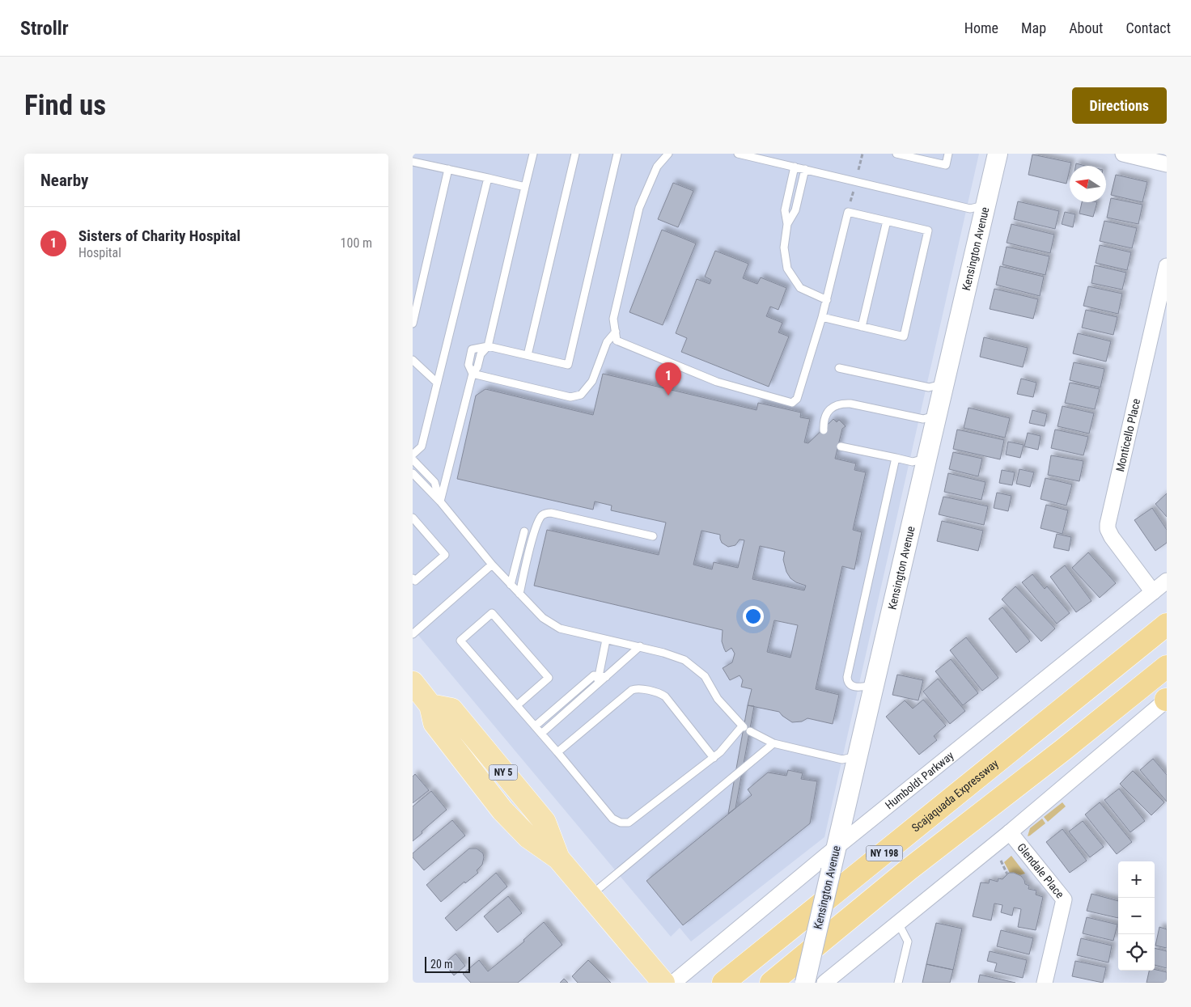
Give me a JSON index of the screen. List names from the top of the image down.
{
  "streets": {
    "highway": ["Scajaquada Expressway", "NY 198"],
    "main road": ["NY 5"],
    "street": [
      "Kensington Avenue",
      "Monticello Place",
      "Humboldt Parkway",
      "Glendale Place"
    ]
  },
  "crossings": [
    ["Kensington Avenue", "Humboldt Parkway"],
    ["Monticello Place", "Humboldt Parkway"]
  ],
  "scale_bar": "20 m",
  "north": "left",
  "page": {
    "header": "Strollr",
    "nav": [
      "Home",
      "Map",
      "About",
      "Contact"
    ],
    "buttons": "Directions",
    "title": "Find us",
    "heading": "Nearby",
    "list": [
      {
        "mark": "1",
        "name": "Sisters of Charity Hospital",
        "note": "Hospital",
        "value": "100 m"
      }
    ],
    "pins": "1",
    "map_buttons": ["+", "−"],
    "scale": "20 m"
  }
}
